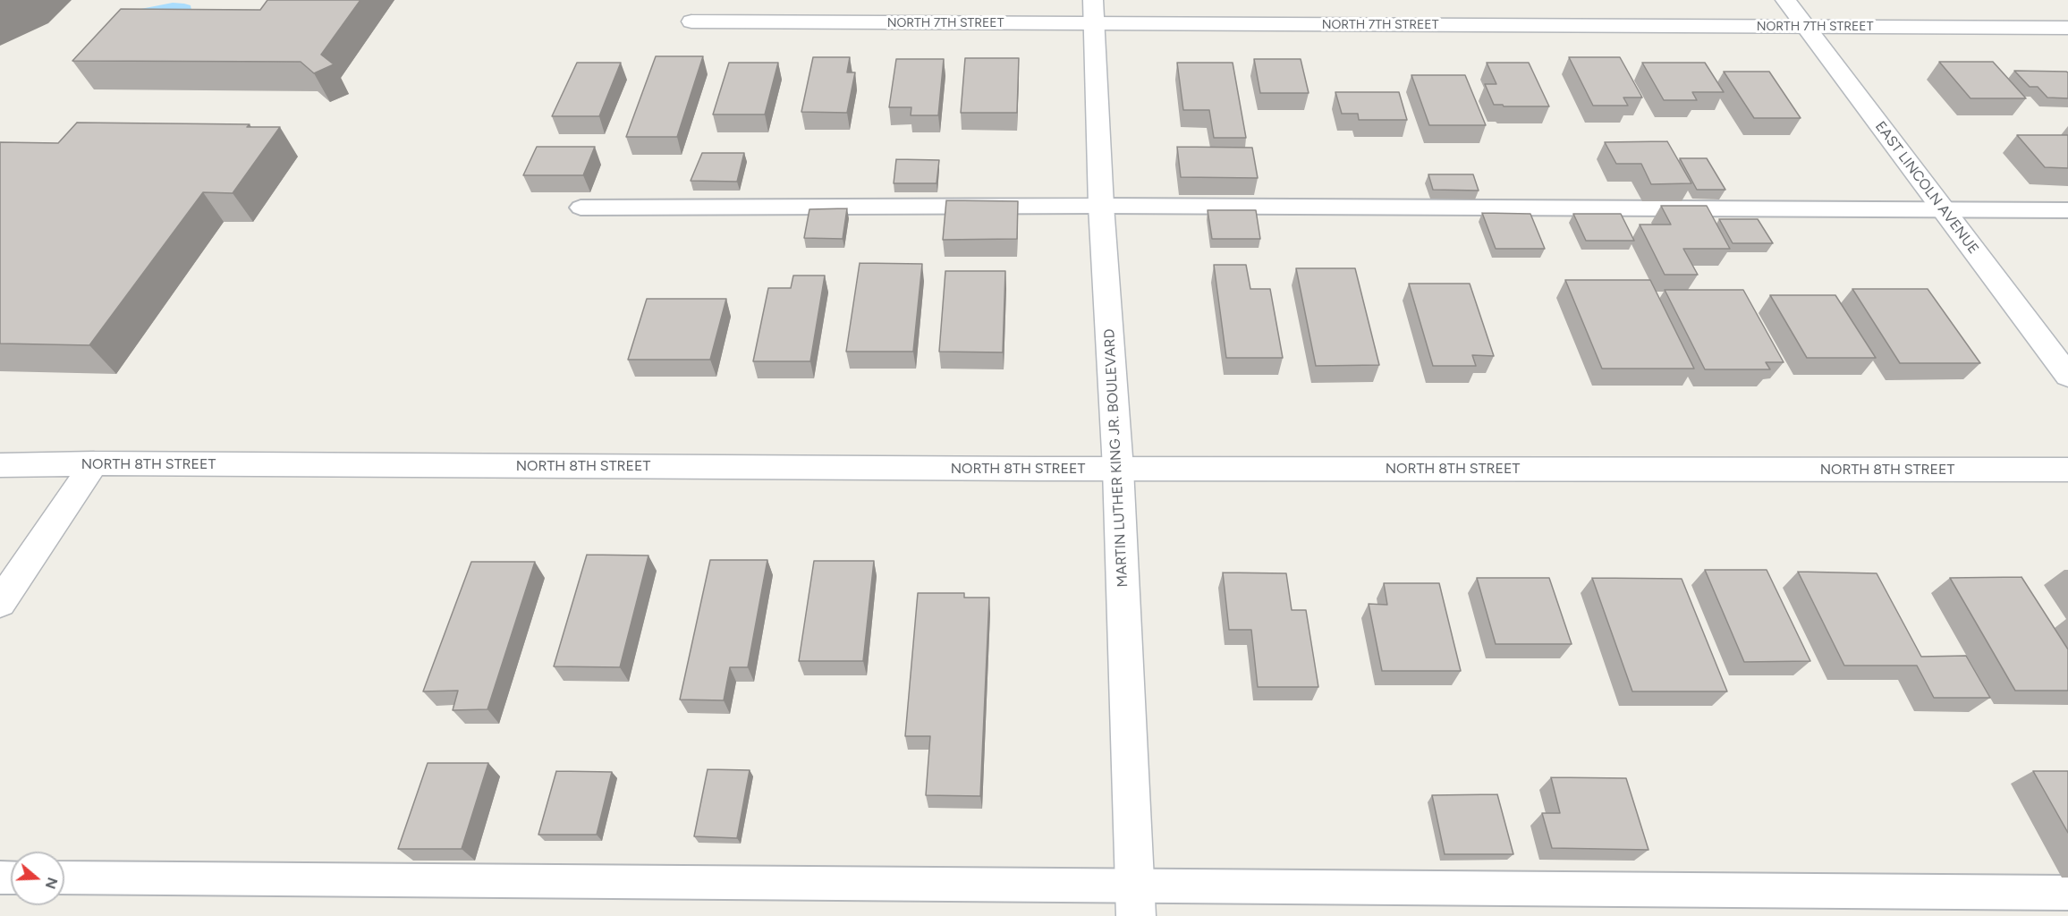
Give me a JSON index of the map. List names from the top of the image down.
{
  "streets": {
    "street": [
      "NORTH 7TH STREET",
      "EAST LINCOLN AVENUE",
      "MARTIN LUTHER KING JR. BOULEVARD",
      "NORTH 8TH STREET"
    ]
  },
  "crossings": [
    ["NORTH 7TH STREET", "EAST LINCOLN AVENUE"],
    ["NORTH 7TH STREET", "MARTIN LUTHER KING JR. BOULEVARD"],
    ["MARTIN LUTHER KING JR. BOULEVARD", "NORTH 8TH STREET"]
  ],
  "north": "right"
}
